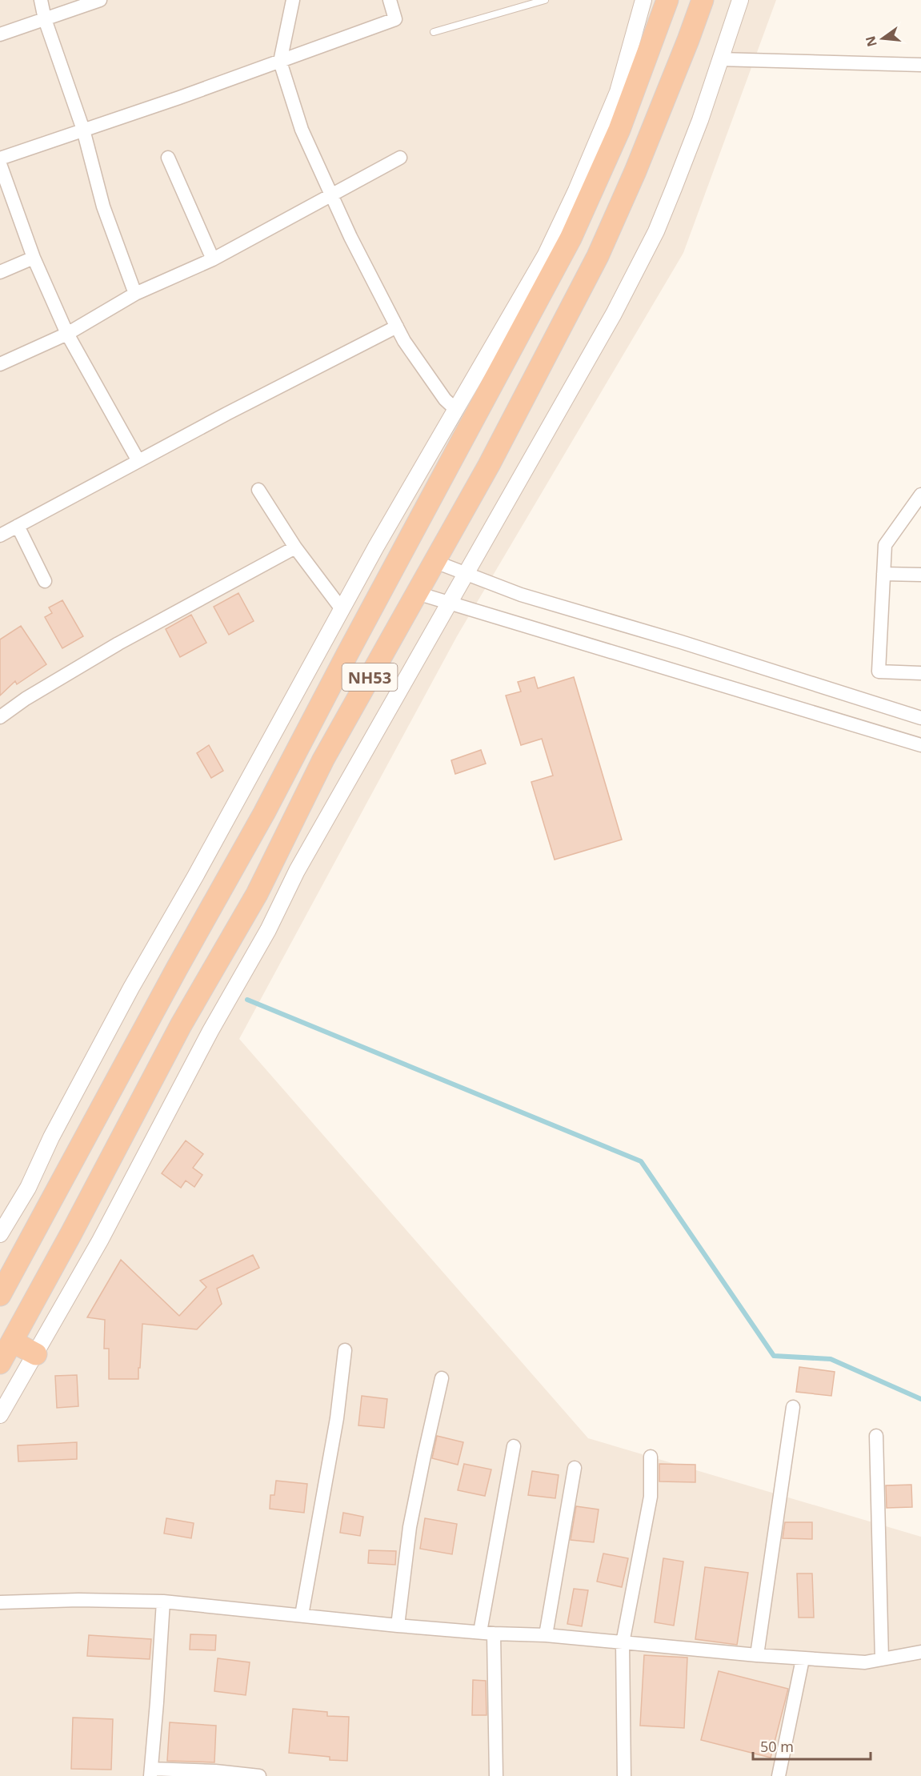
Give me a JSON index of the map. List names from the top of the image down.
{
  "streets": {
    "highway": ["NH53"]
  },
  "scale_bar": "50 m",
  "north": "left"
}
